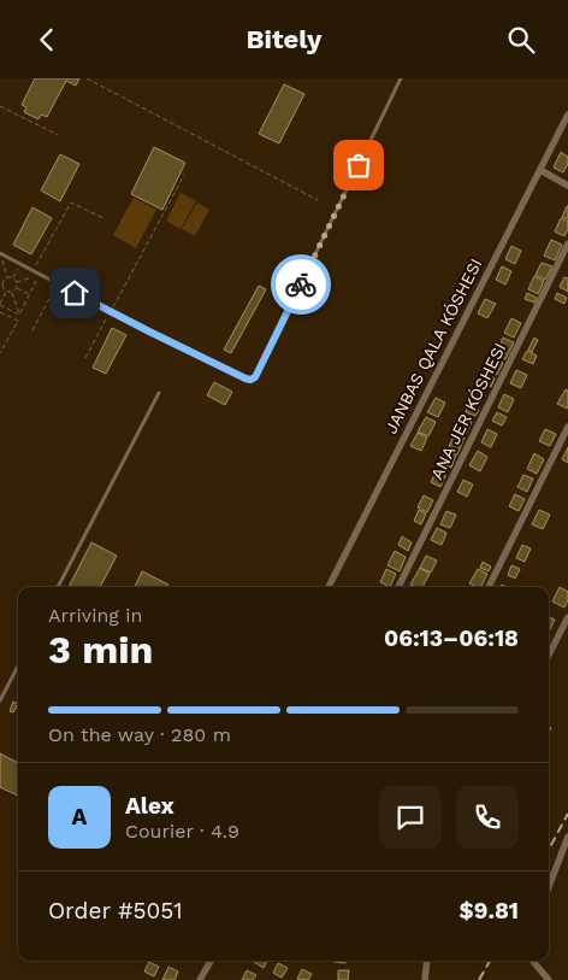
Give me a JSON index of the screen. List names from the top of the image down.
{
  "streets": {
    "street": ["JANBAS QALA KÓSHESI", "ANA JER KÓSHESI"]
  },
  "page": {
    "header": "Bitely",
    "heading": ["3 min", "Arriving in", "06:13–06:18"],
    "panel": [
      "Alex",
      "Courier · 4.9",
      "Order #5051",
      "$9.81"
    ],
    "bar": "On the way · 280 m",
    "round": "A"
  }
}
